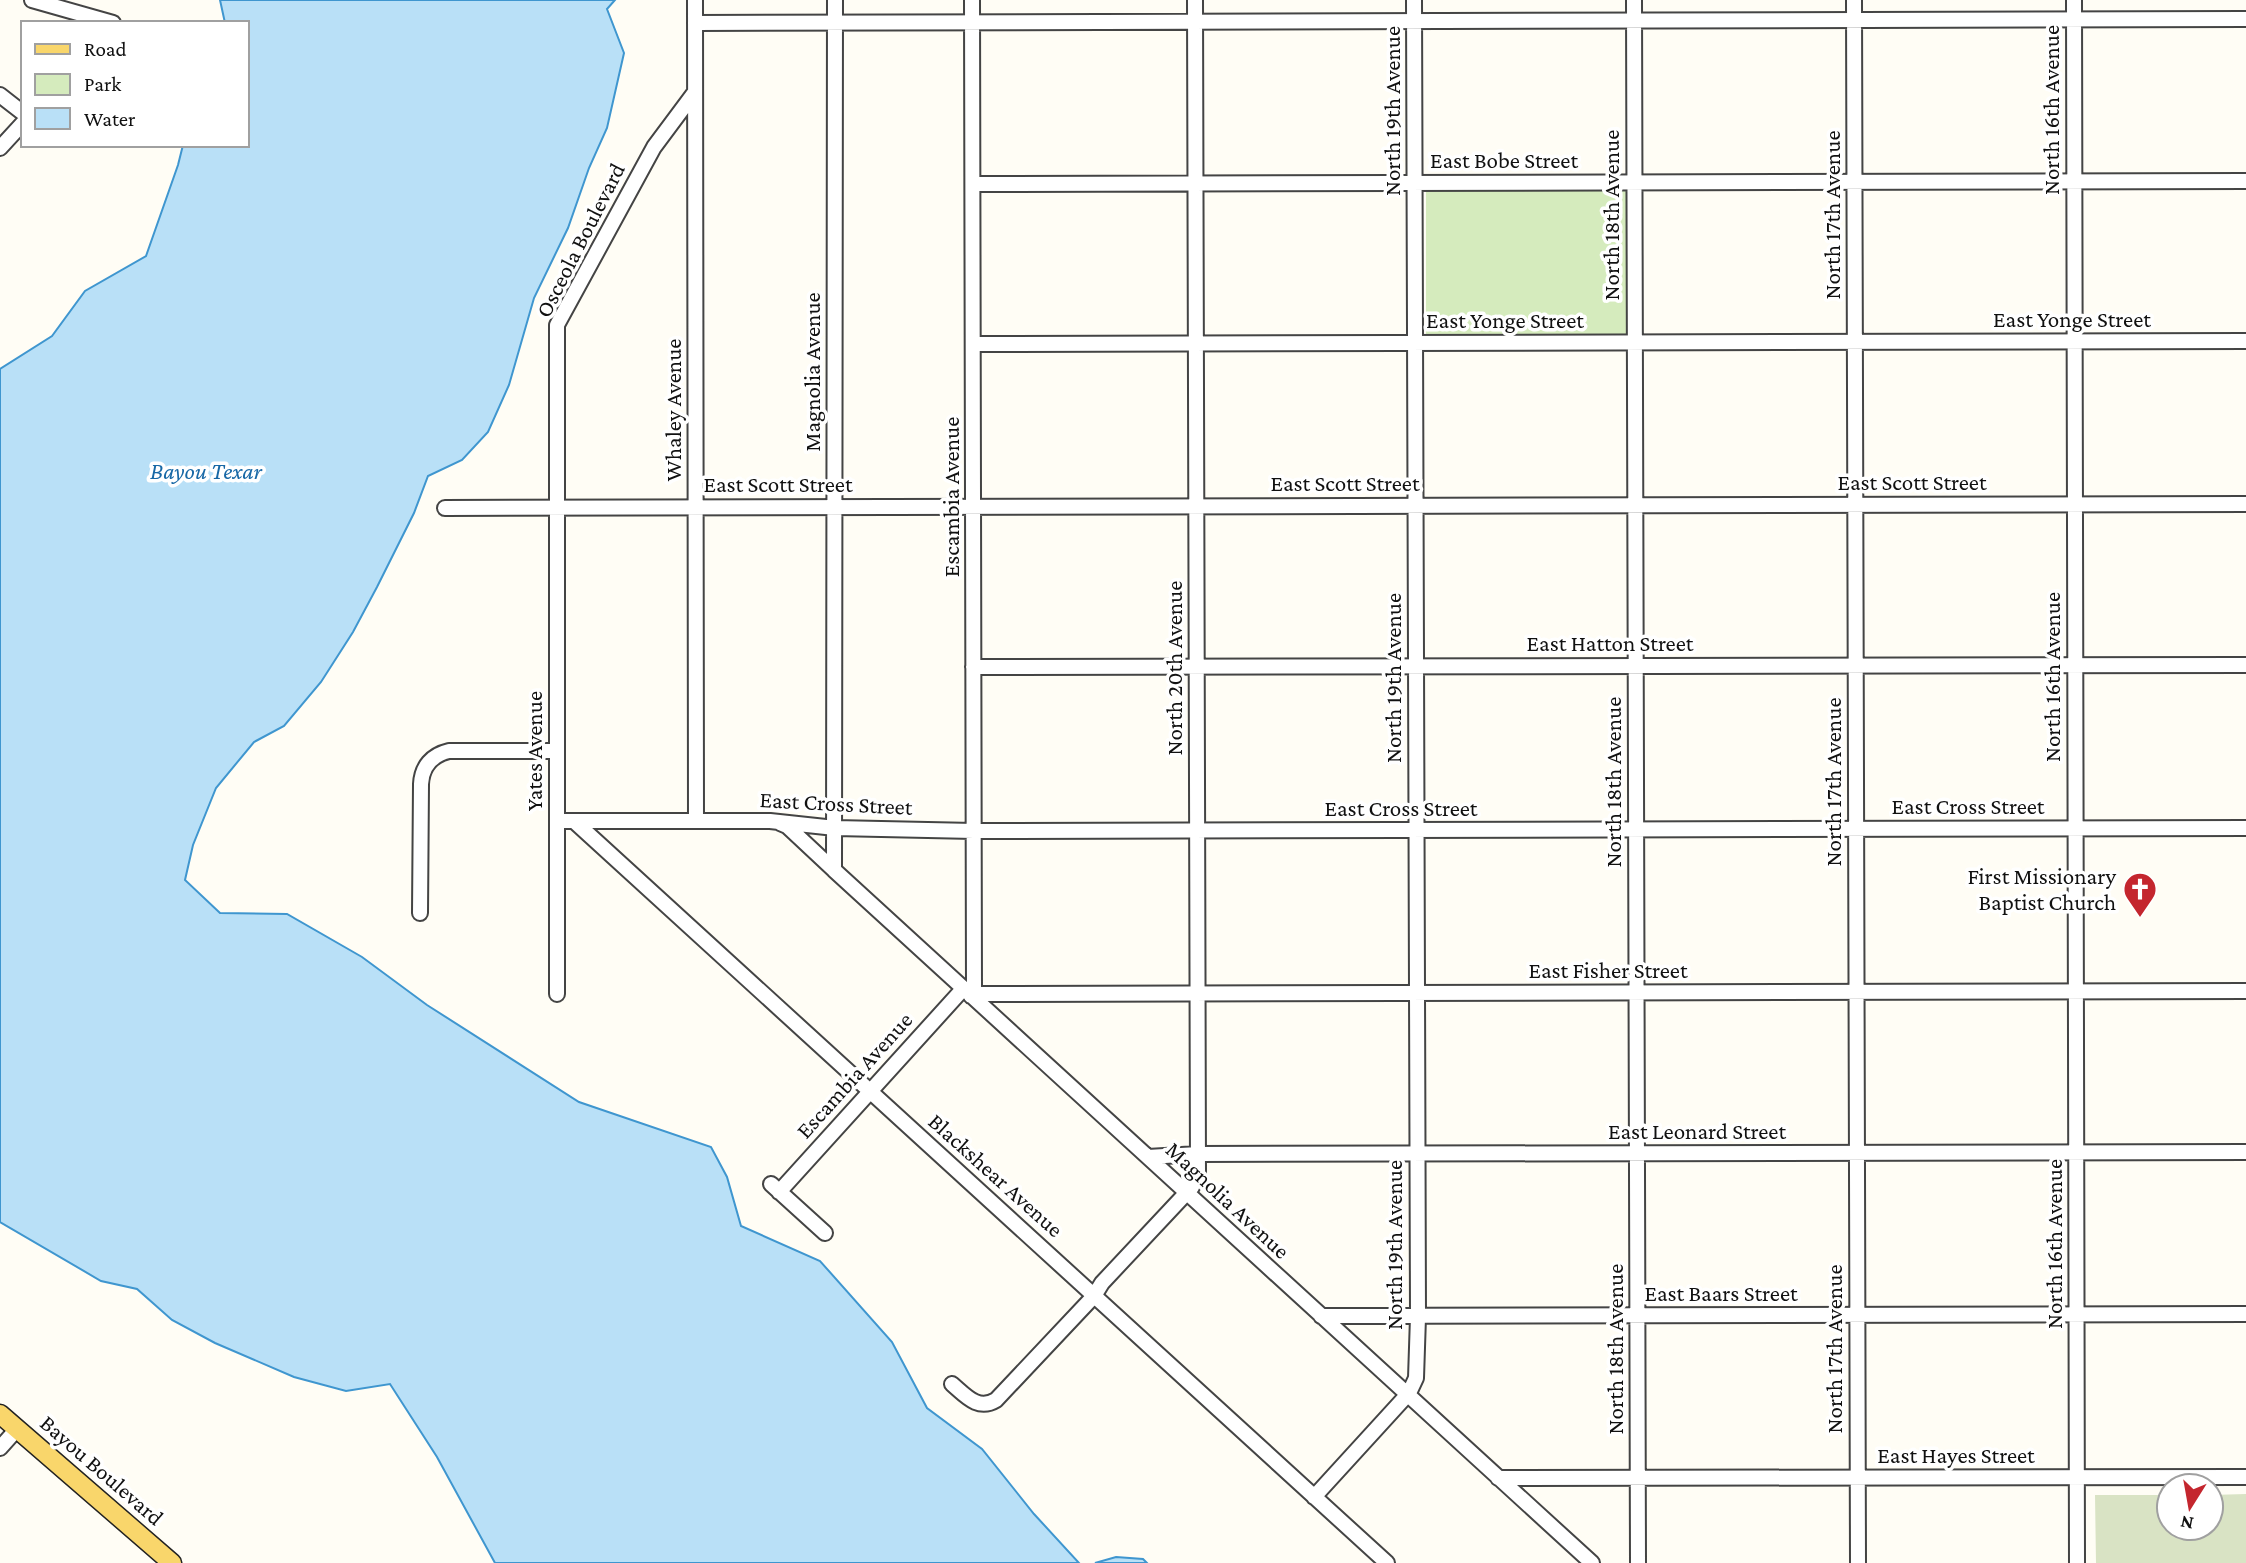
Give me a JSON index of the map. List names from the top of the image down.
{
  "streets": {
    "main road": ["Bayou Boulevard"],
    "street": [
      "North 16th Avenue",
      "North 19th Avenue",
      "East Bobe Street",
      "North 18th Avenue",
      "North 17th Avenue",
      "Osceola Boulevard",
      "East Yonge Street",
      "Magnolia Avenue",
      "Whaley Avenue",
      "East Scott Street",
      "Escambia Avenue",
      "East Hatton Street",
      "North 20th Avenue",
      "Yates Avenue",
      "East Cross Street",
      "East Fisher Street",
      "East Leonard Street",
      "Blackshear Avenue",
      "East Baars Street",
      "East Hayes Street"
    ]
  },
  "crossings": [
    ["North 16th Avenue", "East Bobe Street"],
    ["North 16th Avenue", "East Yonge Street"],
    ["North 16th Avenue", "East Scott Street"],
    ["North 16th Avenue", "East Hatton Street"],
    ["North 16th Avenue", "East Cross Street"],
    ["North 16th Avenue", "East Fisher Street"],
    ["North 16th Avenue", "East Leonard Street"],
    ["North 16th Avenue", "East Baars Street"],
    ["North 16th Avenue", "East Hayes Street"],
    ["North 19th Avenue", "East Bobe Street"],
    ["North 19th Avenue", "East Yonge Street"],
    ["North 19th Avenue", "Magnolia Avenue"],
    ["North 19th Avenue", "East Scott Street"],
    ["North 19th Avenue", "East Hatton Street"],
    ["North 19th Avenue", "East Cross Street"],
    ["North 19th Avenue", "East Fisher Street"],
    ["North 19th Avenue", "East Leonard Street"],
    ["North 19th Avenue", "East Baars Street"],
    ["East Bobe Street", "North 18th Avenue"],
    ["East Bobe Street", "North 17th Avenue"],
    ["East Bobe Street", "Escambia Avenue"],
    ["East Bobe Street", "North 20th Avenue"],
    ["North 18th Avenue", "East Yonge Street"],
    ["North 18th Avenue", "East Scott Street"],
    ["North 18th Avenue", "East Hatton Street"],
    ["North 18th Avenue", "East Cross Street"],
    ["North 18th Avenue", "East Fisher Street"],
    ["North 18th Avenue", "East Leonard Street"],
    ["North 18th Avenue", "East Baars Street"],
    ["North 18th Avenue", "East Hayes Street"],
    ["North 17th Avenue", "East Yonge Street"],
    ["North 17th Avenue", "East Scott Street"],
    ["North 17th Avenue", "East Hatton Street"],
    ["North 17th Avenue", "East Cross Street"],
    ["North 17th Avenue", "East Fisher Street"],
    ["North 17th Avenue", "East Leonard Street"],
    ["North 17th Avenue", "East Baars Street"],
    ["North 17th Avenue", "East Hayes Street"],
    ["Osceola Boulevard", "Whaley Avenue"],
    ["Osceola Boulevard", "East Scott Street"],
    ["Osceola Boulevard", "Yates Avenue"],
    ["East Yonge Street", "Escambia Avenue"],
    ["East Yonge Street", "North 20th Avenue"],
    ["Magnolia Avenue", "East Scott Street"],
    ["Magnolia Avenue", "Escambia Avenue"],
    ["Magnolia Avenue", "North 20th Avenue"],
    ["Magnolia Avenue", "East Cross Street"],
    ["Magnolia Avenue", "East Fisher Street"],
    ["Magnolia Avenue", "East Leonard Street"],
    ["Magnolia Avenue", "East Baars Street"],
    ["Magnolia Avenue", "East Hayes Street"],
    ["Whaley Avenue", "East Scott Street"],
    ["Whaley Avenue", "East Cross Street"],
    ["East Scott Street", "Escambia Avenue"],
    ["East Scott Street", "North 20th Avenue"],
    ["East Scott Street", "Yates Avenue"],
    ["Escambia Avenue", "East Hatton Street"],
    ["Escambia Avenue", "East Cross Street"],
    ["Escambia Avenue", "East Fisher Street"],
    ["Escambia Avenue", "Blackshear Avenue"],
    ["East Hatton Street", "North 20th Avenue"],
    ["North 20th Avenue", "East Cross Street"],
    ["North 20th Avenue", "East Fisher Street"],
    ["North 20th Avenue", "East Leonard Street"],
    ["North 20th Avenue", "Blackshear Avenue"],
    ["Yates Avenue", "East Cross Street"],
    ["East Cross Street", "Blackshear Avenue"]
  ],
  "water": ["Bayou Texar"],
  "places": {
    "church": ["First Missionary Baptist Church"]
  },
  "legend": ["Road", "Park", "Water"],
  "north": "bottom"
}
